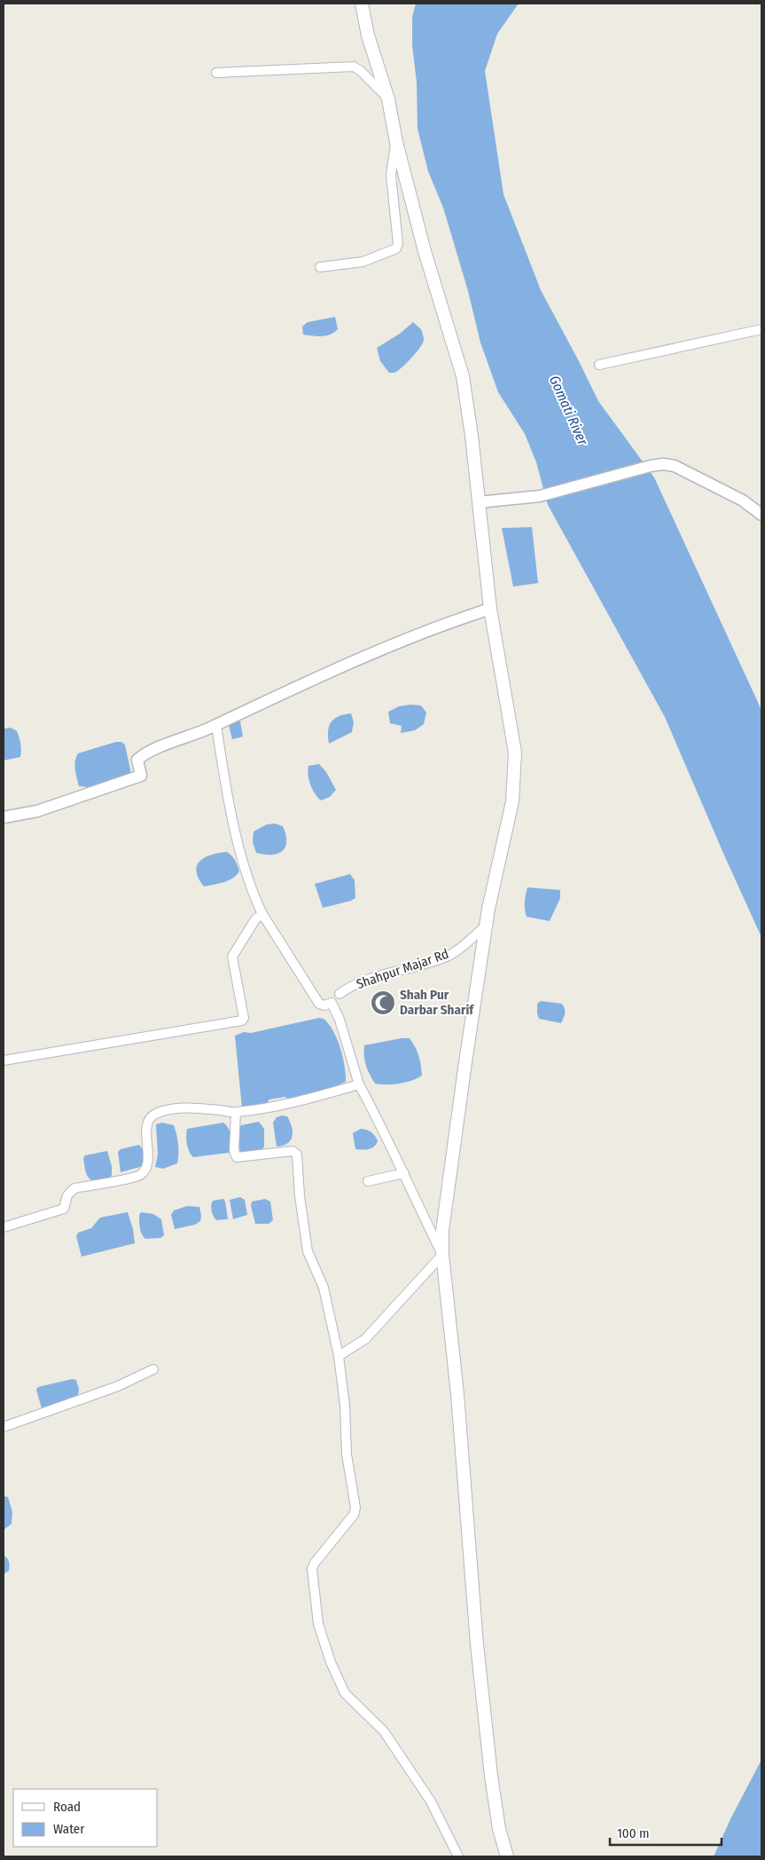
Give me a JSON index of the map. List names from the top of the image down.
{
  "streets": {
    "street": ["Shahpur Majar Rd"]
  },
  "water": ["Gomati River"],
  "places": {
    "mosque": ["Shah Pur Darbar Sharif"]
  },
  "legend": ["Road", "Water"],
  "scale_bar": "100 m"
}
